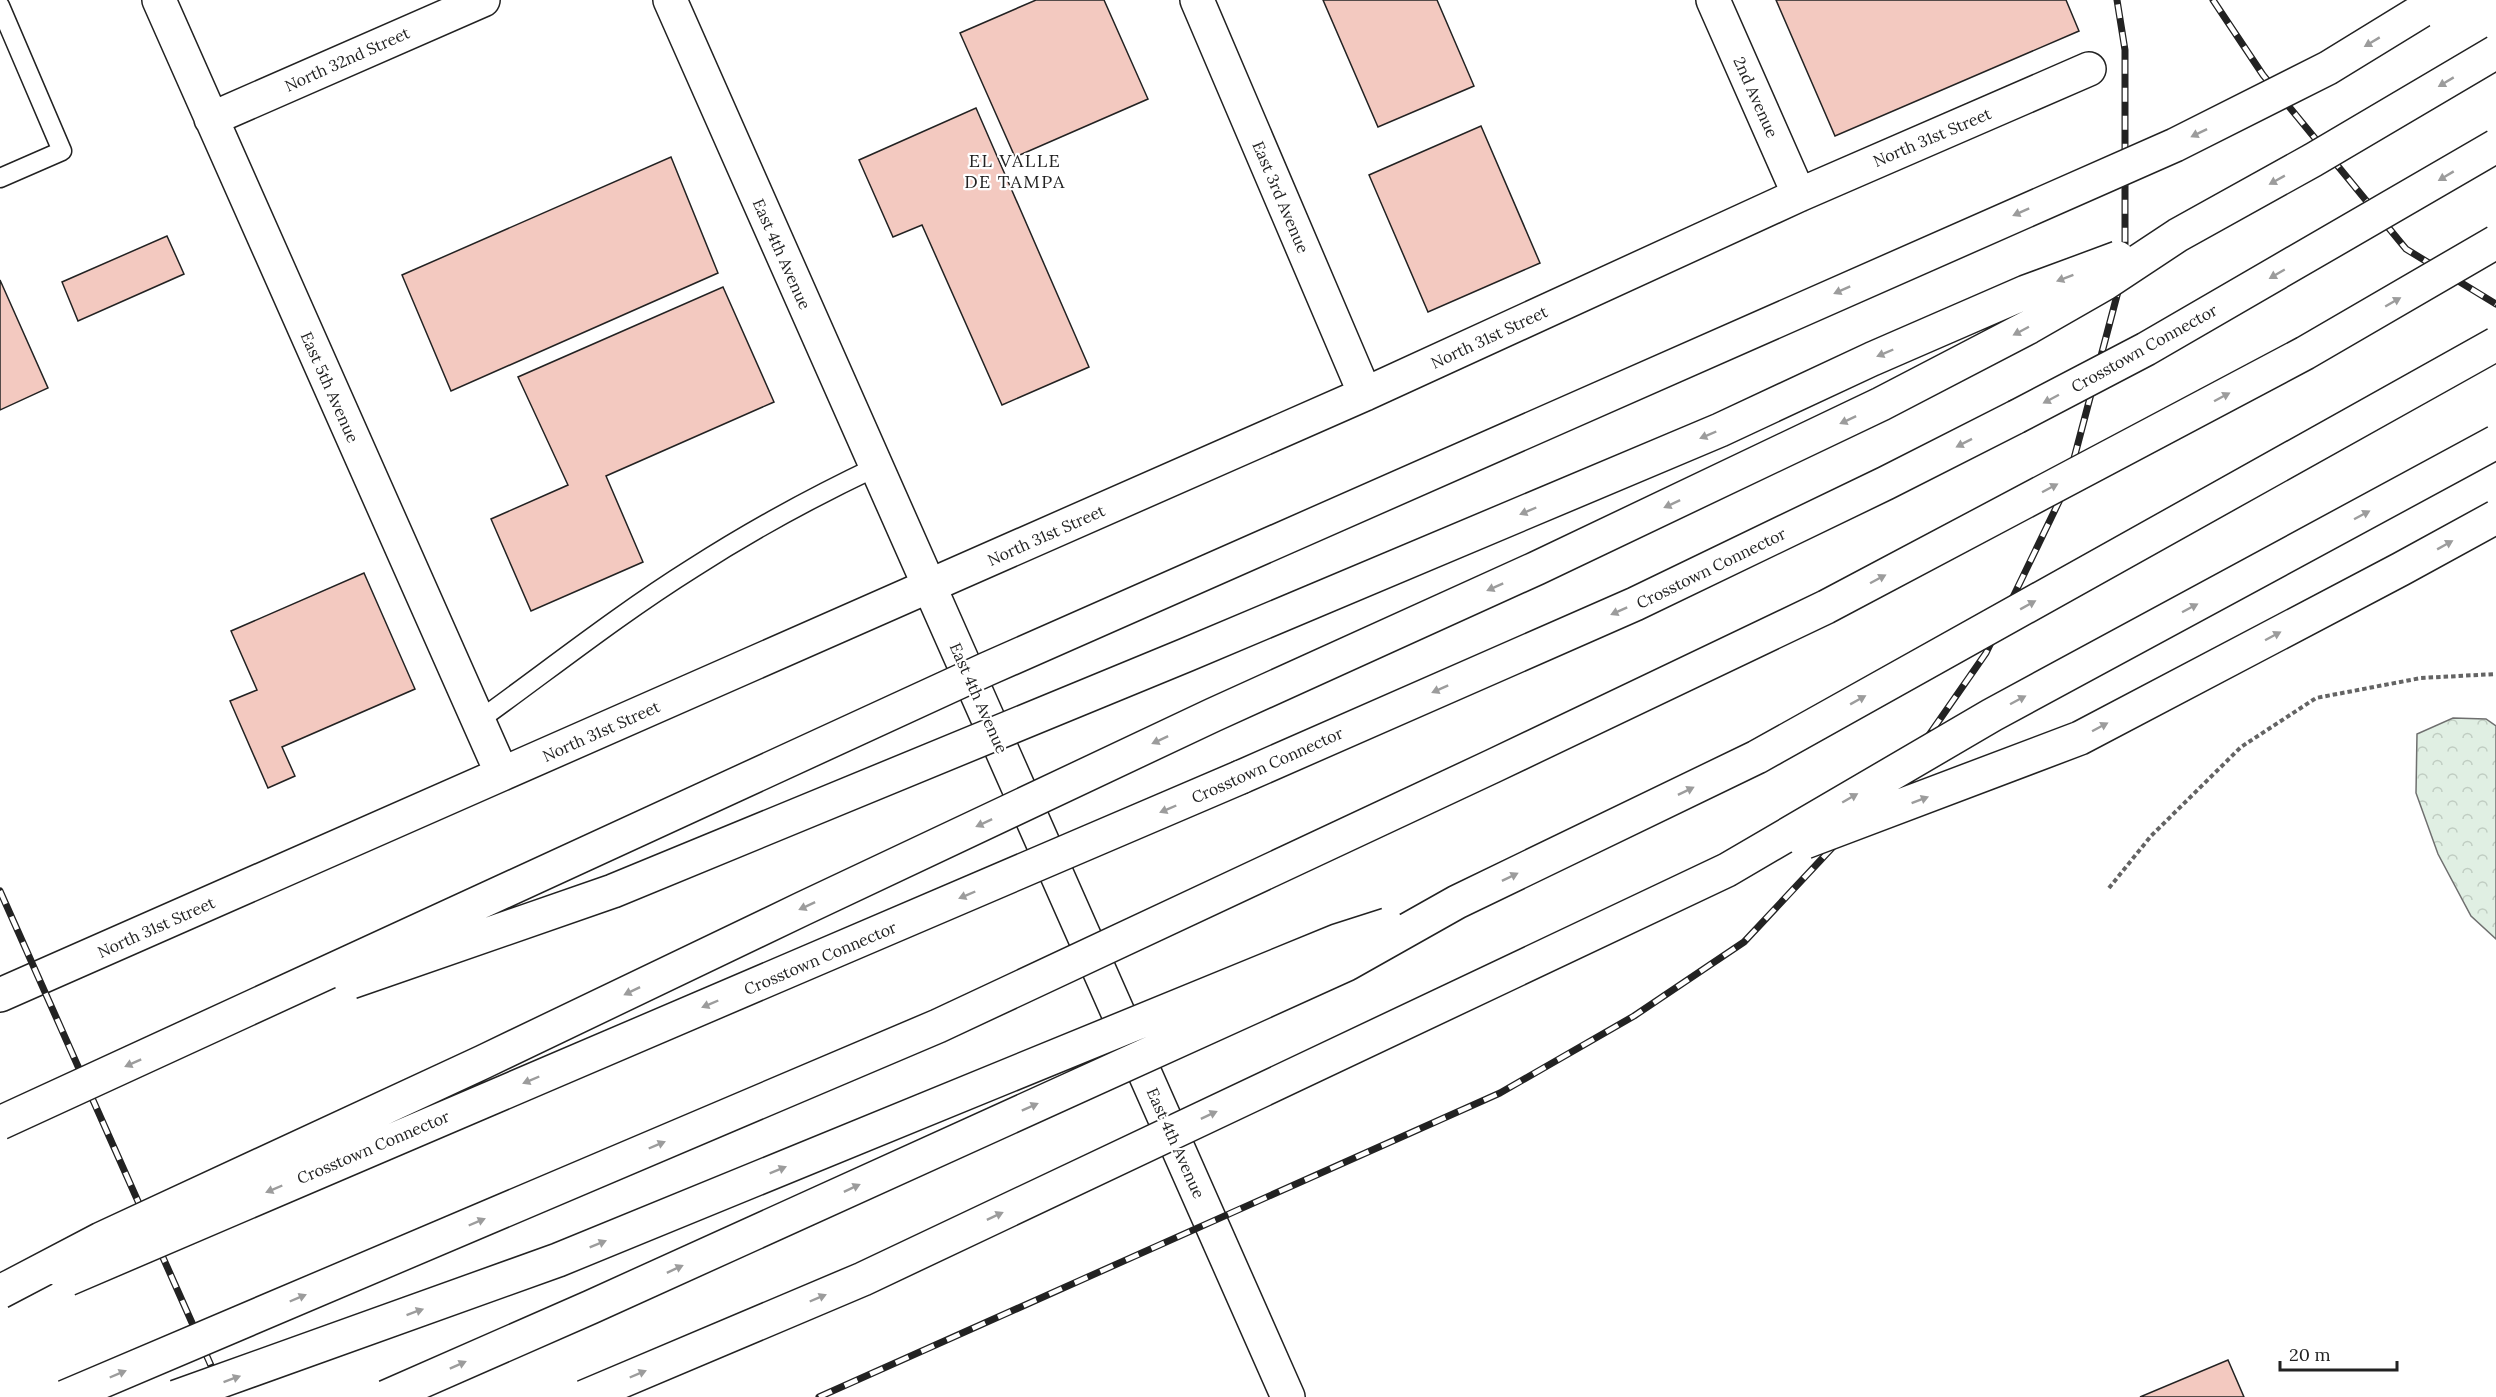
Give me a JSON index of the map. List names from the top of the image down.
{
  "streets": {
    "main road": [
      "North 32nd Street",
      "2nd Avenue",
      "North 31st Street",
      "East 3rd Avenue",
      "East 4th Avenue",
      "Crosstown Connector",
      "East 5th Avenue"
    ]
  },
  "crossings": [
    ["North 32nd Street", "East 5th Avenue"],
    ["2nd Avenue", "North 31st Street"],
    ["North 31st Street", "East 3rd Avenue"],
    ["North 31st Street", "East 4th Avenue"],
    ["North 31st Street", "East 5th Avenue"]
  ],
  "districts": ["EL VALLE DE TAMPA"],
  "scale_bar": "20 m"
}
